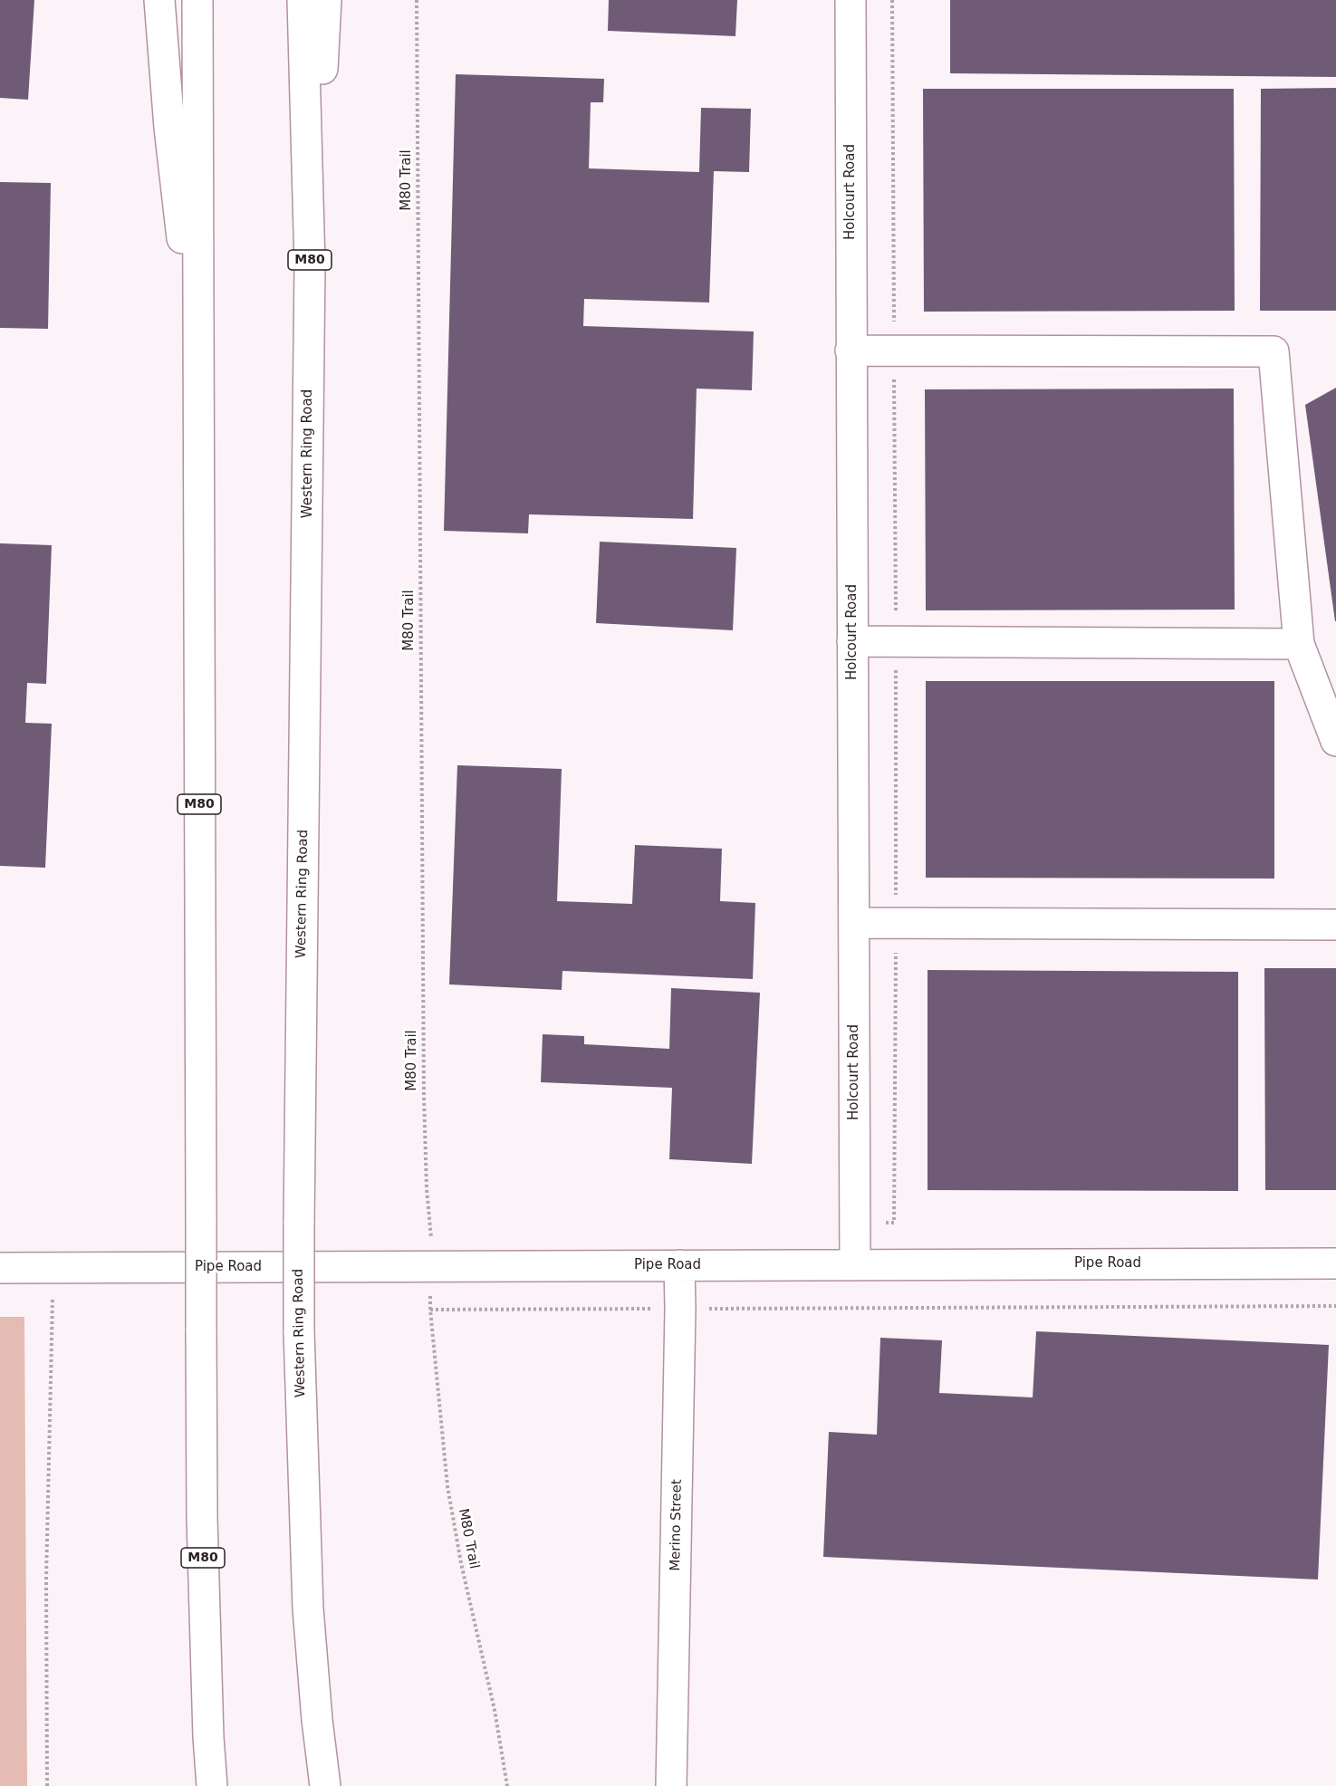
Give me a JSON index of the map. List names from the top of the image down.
{
  "streets": {
    "main road": [
      "Holcourt Road",
      "M80",
      "Western Ring Road",
      "Pipe Road",
      "Merino Street"
    ],
    "path": ["M80 Trail"]
  },
  "crossings": [
    ["Holcourt Road", "Pipe Road"],
    ["Pipe Road", "Merino Street"]
  ]
}
